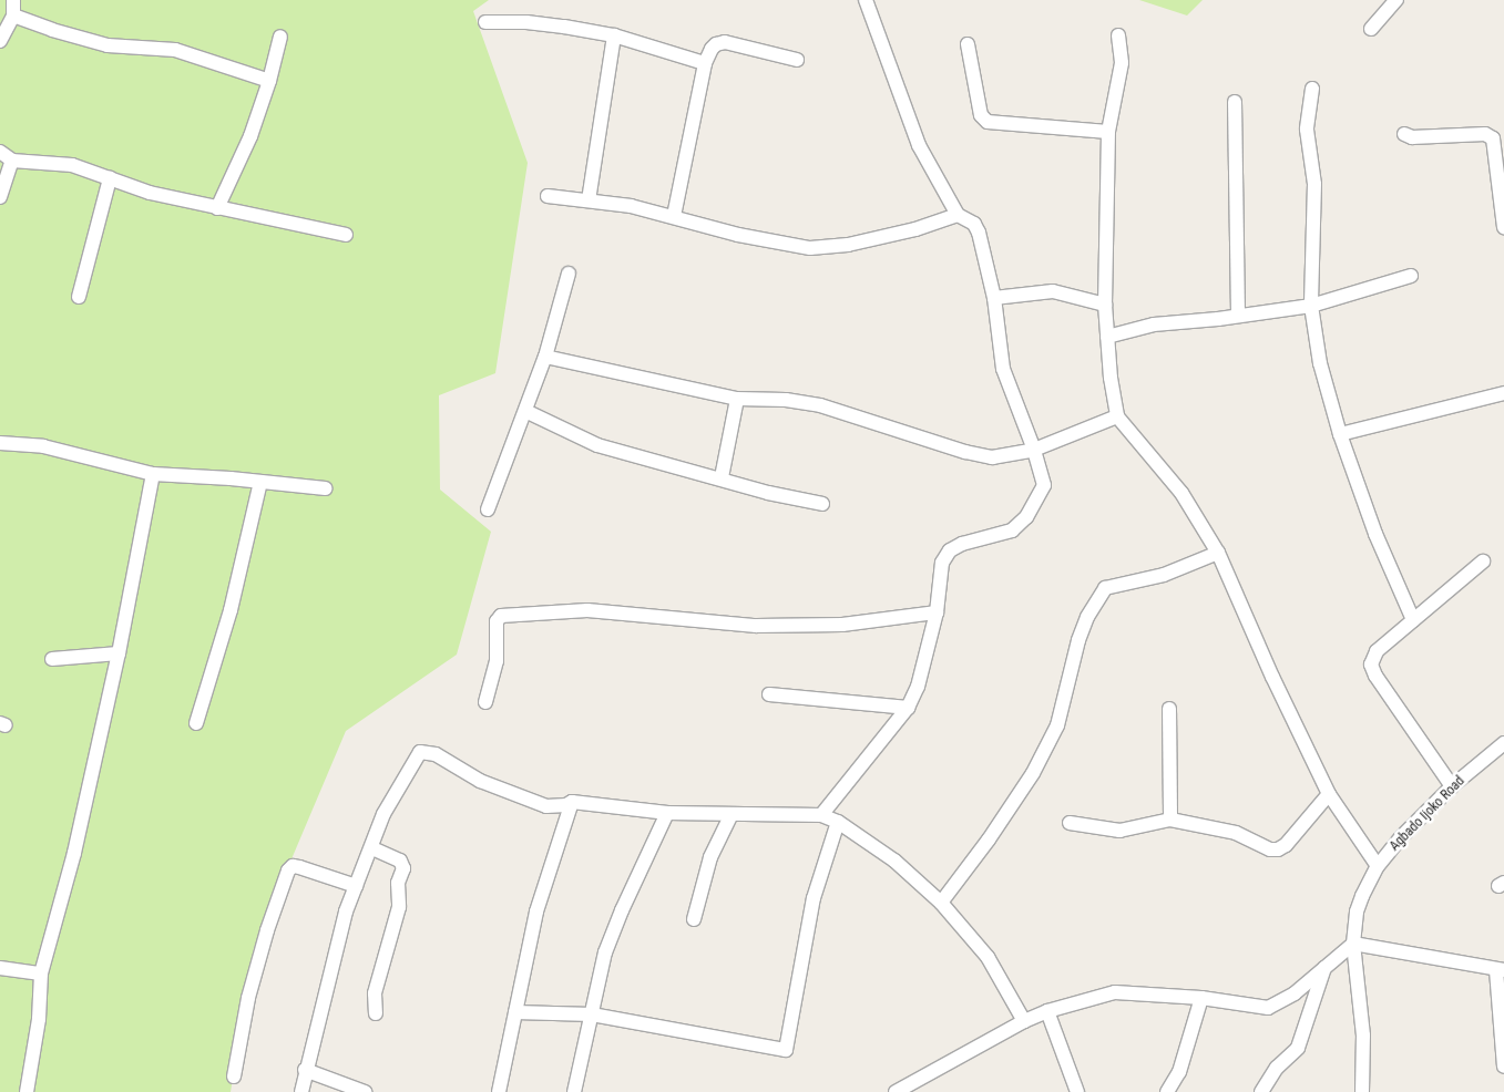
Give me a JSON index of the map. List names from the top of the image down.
{
  "streets": {
    "street": ["Agbado Ijoko Road"]
  }
}
